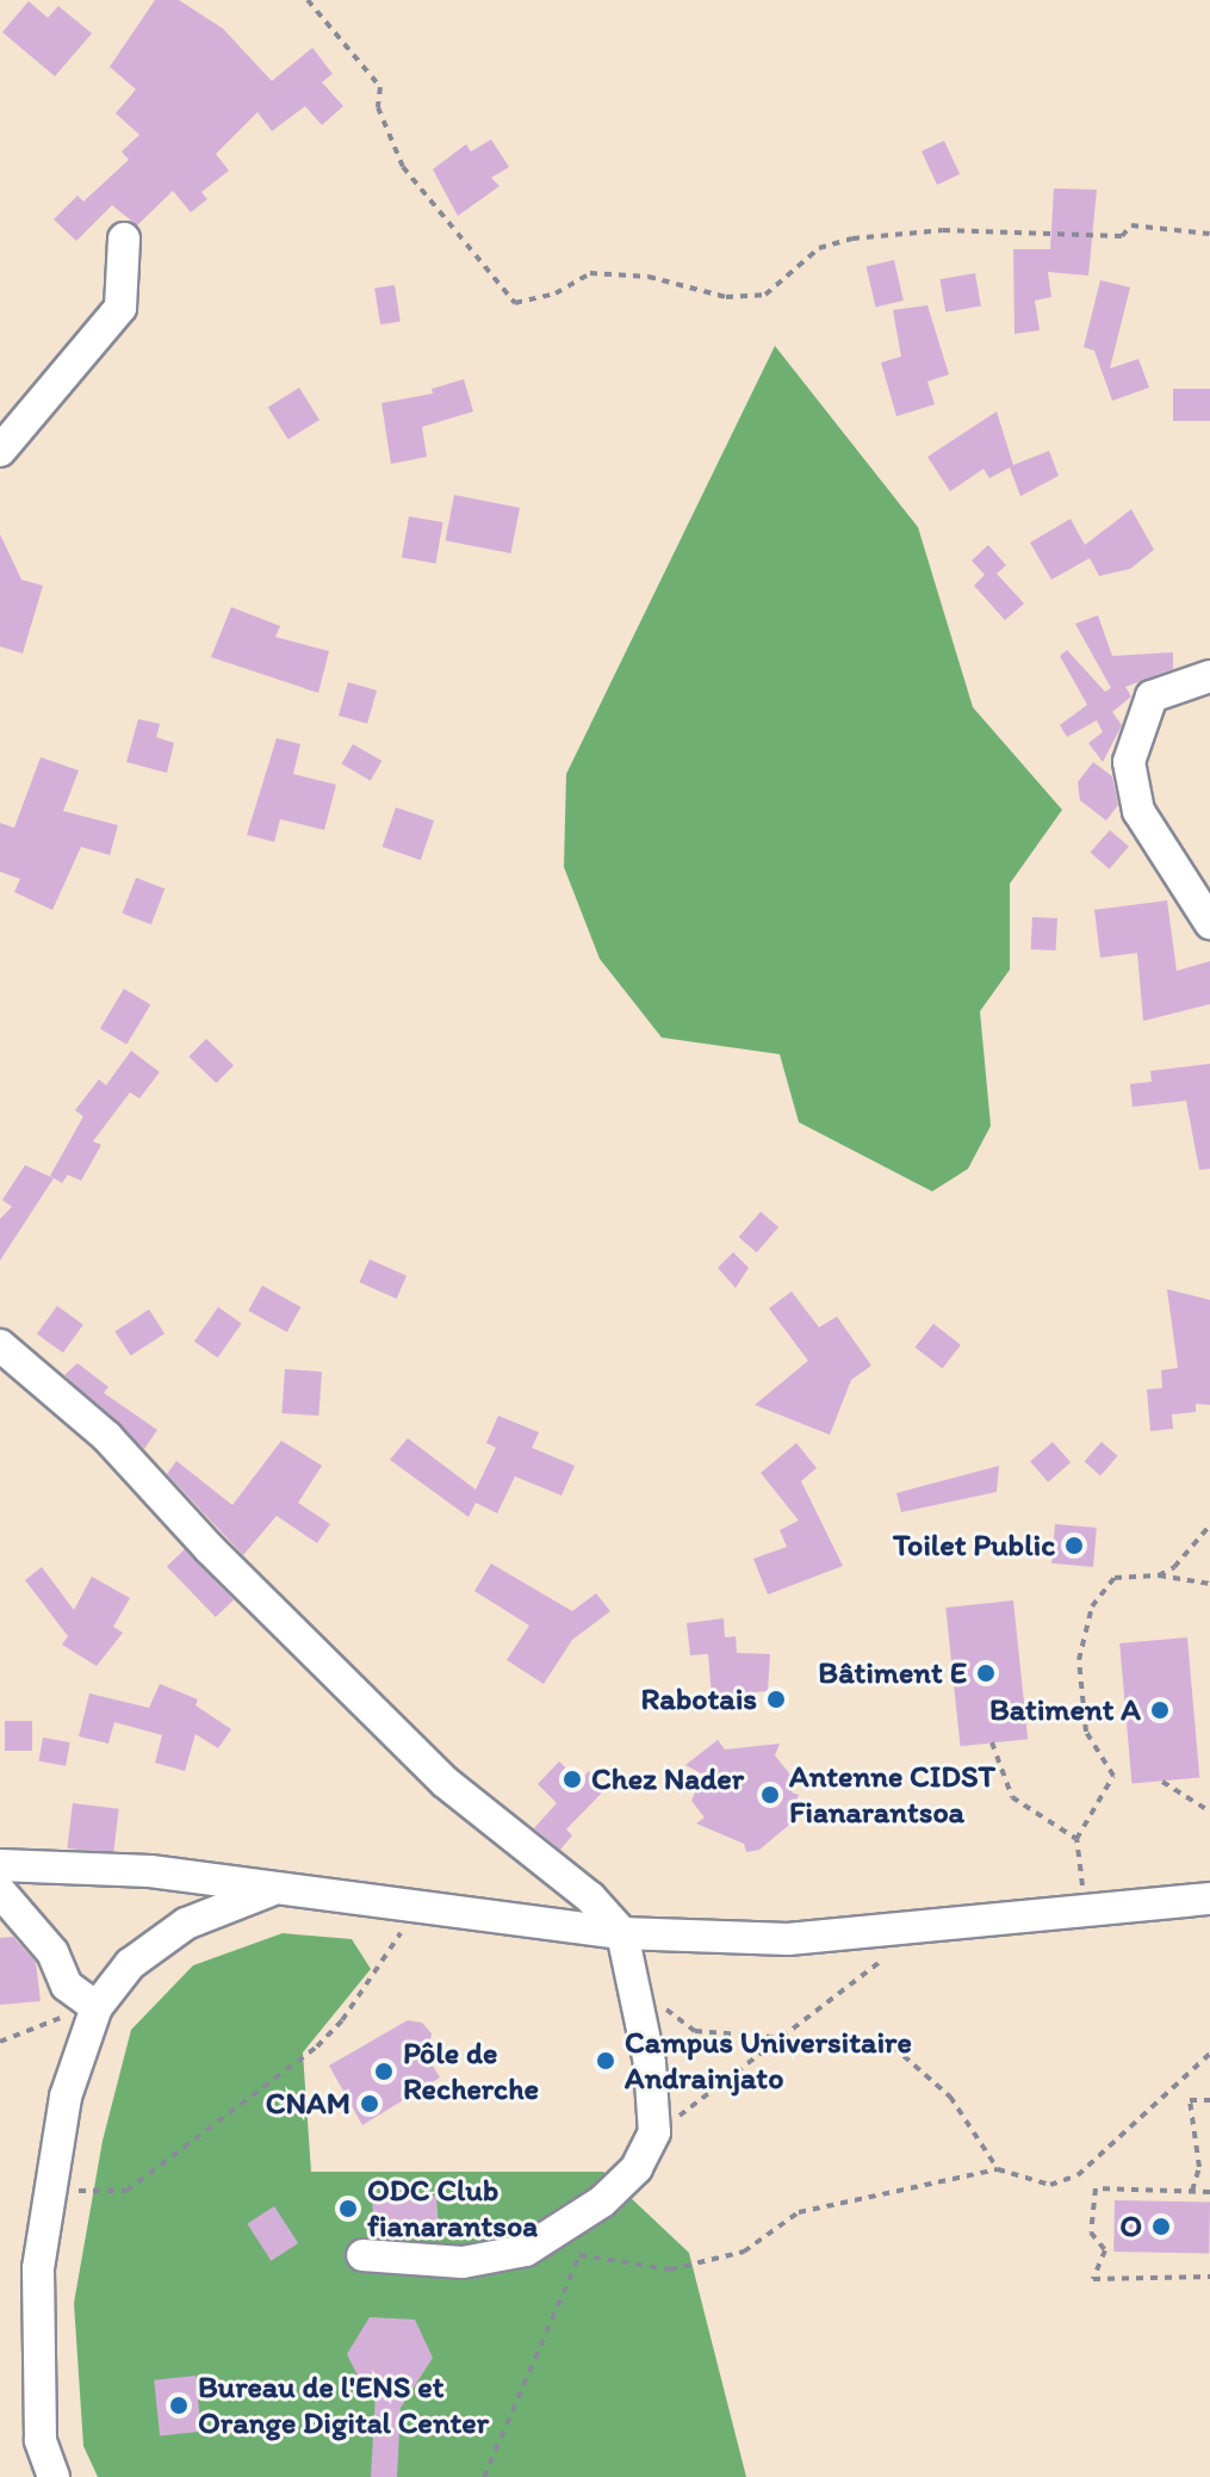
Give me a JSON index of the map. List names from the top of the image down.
{
  "places": [
    "Toilet Public",
    "Bâtiment E",
    "Rabotais",
    "Batiment A",
    "Chez Nader",
    "Antenne CIDST Fianarantsoa",
    "Campus Universitaire Andrainjato",
    "Pôle de Recherche",
    "CNAM",
    "ODC Club fianarantsoa",
    "O",
    "Bureau de l'ENS et Orange Digital Center"
  ]
}
